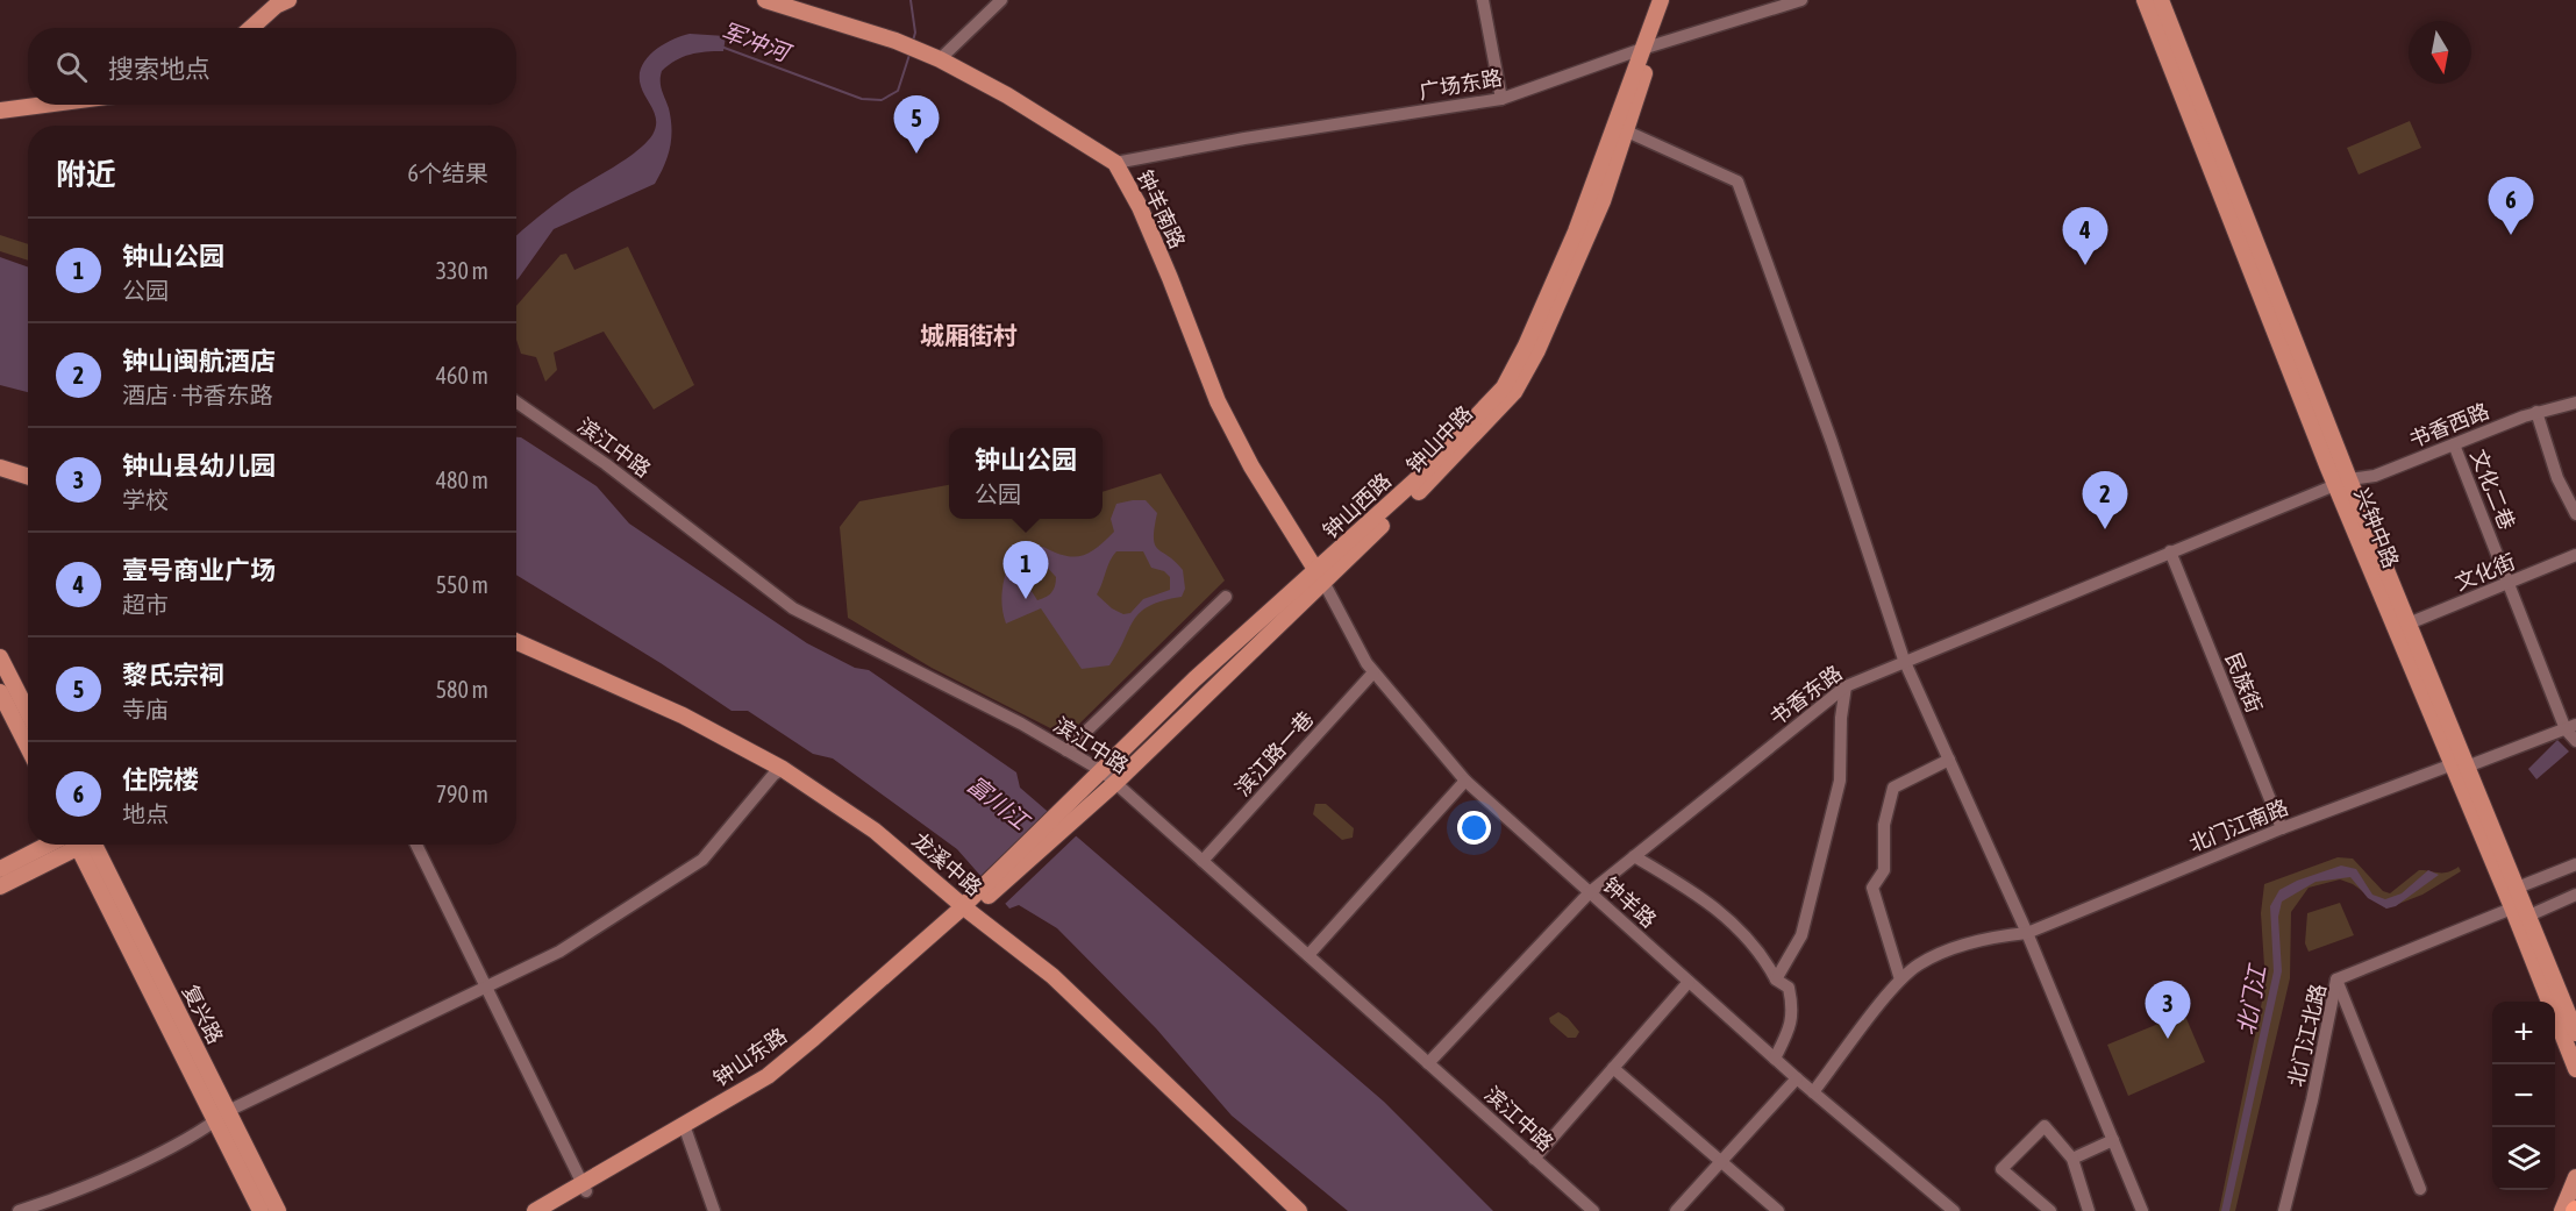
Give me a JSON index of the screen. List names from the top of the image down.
{
  "streets": {
    "main road": [
      "钟羊南路",
      "钟山中路",
      "钟山西路",
      "兴钟中路",
      "龙溪中路",
      "复兴路",
      "钟山东路"
    ],
    "street": [
      "广场东路",
      "书香西路",
      "滨江中路",
      "文化二巷",
      "文化街",
      "民族街",
      "书香东路",
      "滨江路一巷",
      "北门江南路",
      "钟羊路",
      "北门江北路"
    ]
  },
  "crossings": [
    ["广场东路", "钟羊南路"],
    ["广场东路", "钟山中路"],
    ["广场东路", "钟山西路"],
    ["钟羊南路", "钟山中路"],
    ["钟羊南路", "钟山西路"],
    ["钟羊南路", "钟羊路"],
    ["书香西路", "文化二巷"],
    ["书香西路", "兴钟中路"],
    ["书香西路", "书香东路"],
    ["钟山中路", "滨江中路"],
    ["钟山中路", "钟山西路"],
    ["钟山中路", "钟羊路"],
    ["钟山中路", "钟山东路"],
    ["滨江中路", "钟山西路"],
    ["滨江中路", "书香东路"],
    ["滨江中路", "滨江路一巷"],
    ["文化二巷", "文化街"],
    ["文化二巷", "北门江南路"],
    ["钟山西路", "钟羊路"],
    ["钟山西路", "钟山东路"],
    ["兴钟中路", "文化街"],
    ["兴钟中路", "书香东路"],
    ["兴钟中路", "北门江南路"],
    ["兴钟中路", "北门江北路"],
    ["民族街", "书香东路"],
    ["民族街", "北门江南路"],
    ["书香东路", "钟羊路"],
    ["滨江路一巷", "钟羊路"],
    ["北门江南路", "钟羊路"],
    ["龙溪中路", "钟山东路"]
  ],
  "districts": ["城厢街村"],
  "water": ["军冲河", "富川江", "北门江"],
  "north": "bottom",
  "page": {
    "search": "搜索地点",
    "pins": [
      "5",
      "6",
      "4",
      "2",
      "1",
      "3"
    ],
    "heading": ["附近", "6个结果"],
    "list": [
      {
        "mark": "1",
        "name": "钟山公园",
        "note": "公园",
        "value": "330 m"
      },
      {
        "mark": "2",
        "name": "钟山闽航酒店",
        "note": "酒店 · 书香东路",
        "value": "460 m"
      },
      {
        "mark": "3",
        "name": "钟山县幼儿园",
        "note": "学校",
        "value": "480 m"
      },
      {
        "mark": "4",
        "name": "壹号商业广场",
        "note": "超市",
        "value": "550 m"
      },
      {
        "mark": "5",
        "name": "黎氏宗祠",
        "note": "寺庙",
        "value": "580 m"
      },
      {
        "mark": "6",
        "name": "住院楼",
        "note": "地点",
        "value": "790 m"
      }
    ],
    "popup": ["钟山公园", "公园"],
    "map_buttons": ["+", "−"]
  }
}
